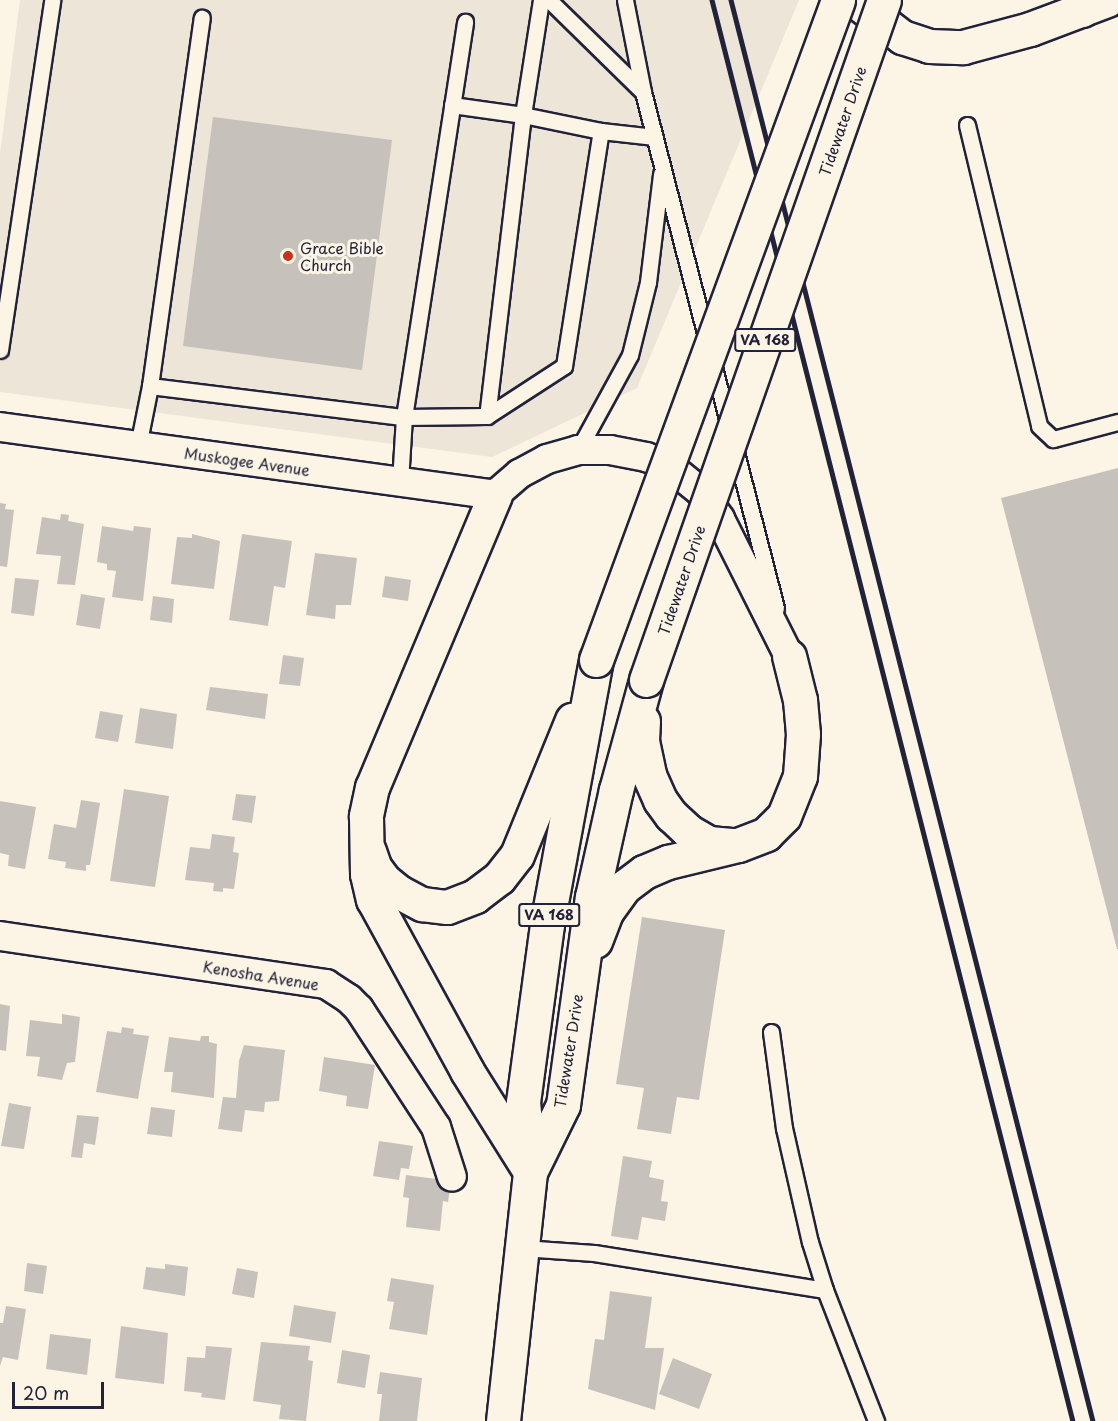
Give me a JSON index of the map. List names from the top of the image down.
{
  "streets": {
    "main road": ["Tidewater Drive", "VA 168"],
    "street": ["Muskogee Avenue", "Kenosha Avenue"]
  },
  "places": ["Grace Bible Church"],
  "scale_bar": "20 m"
}
